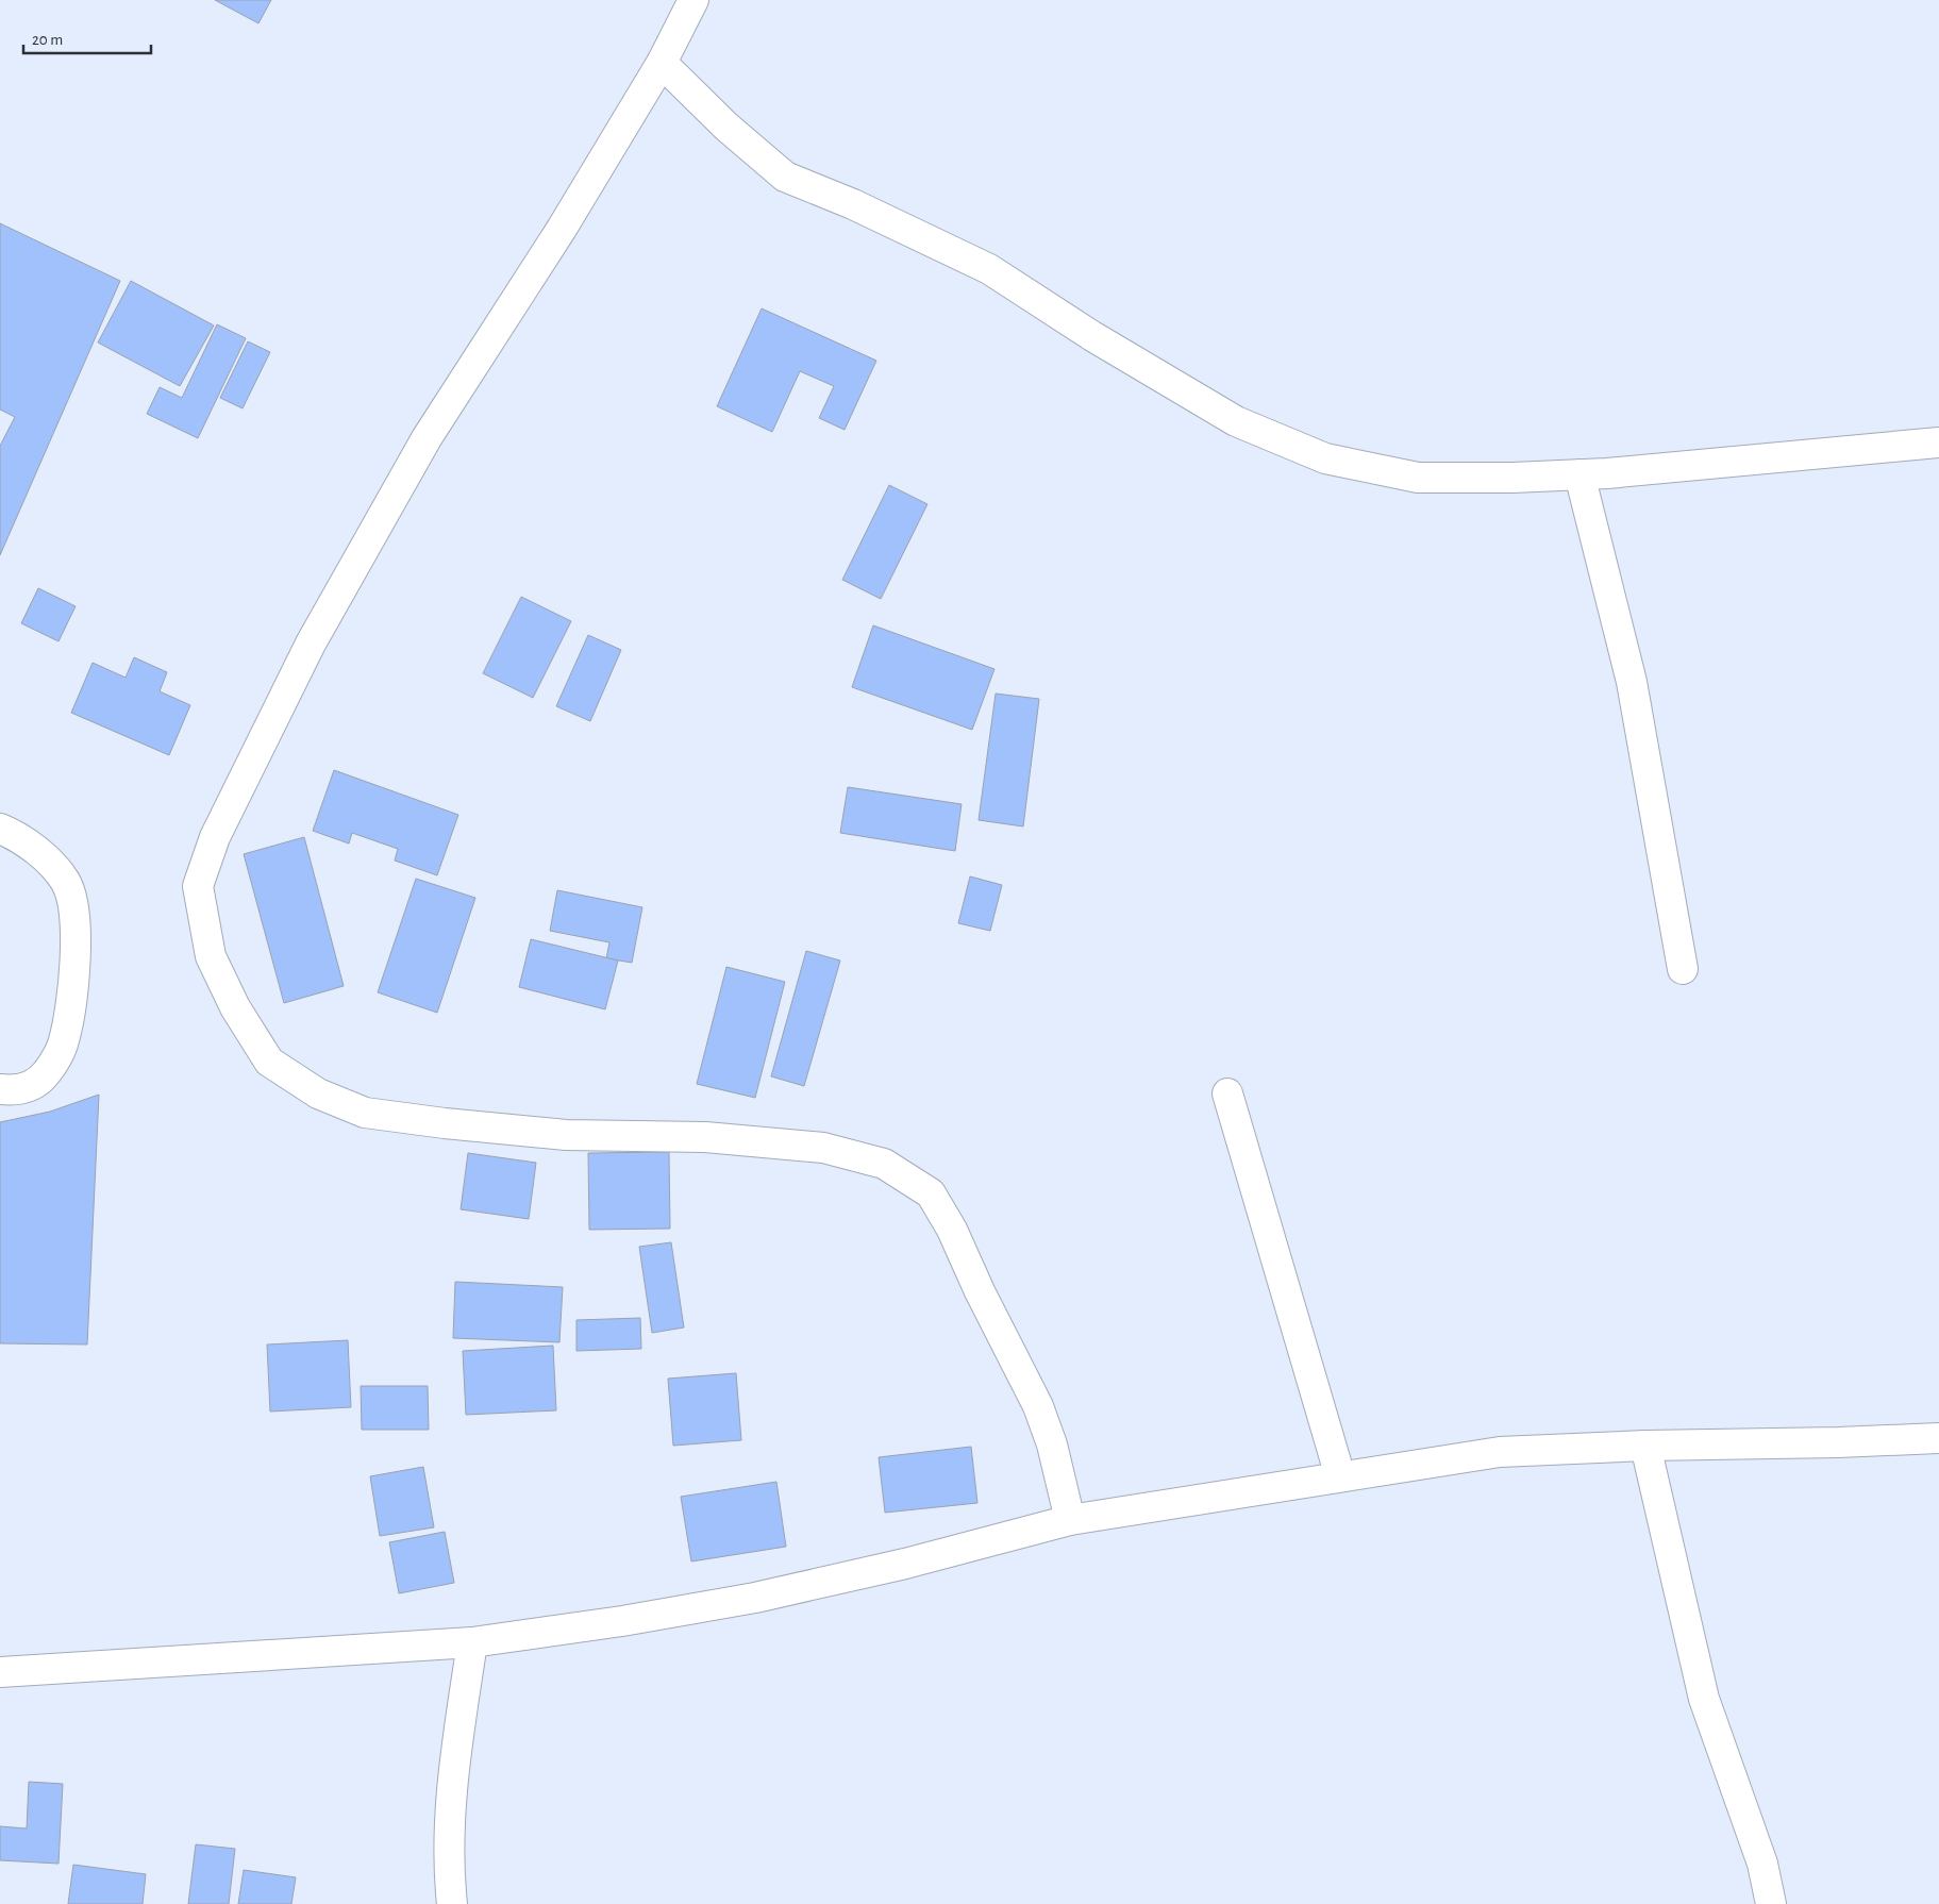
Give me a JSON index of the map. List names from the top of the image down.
{
  "scale_bar": "20 m"
}
